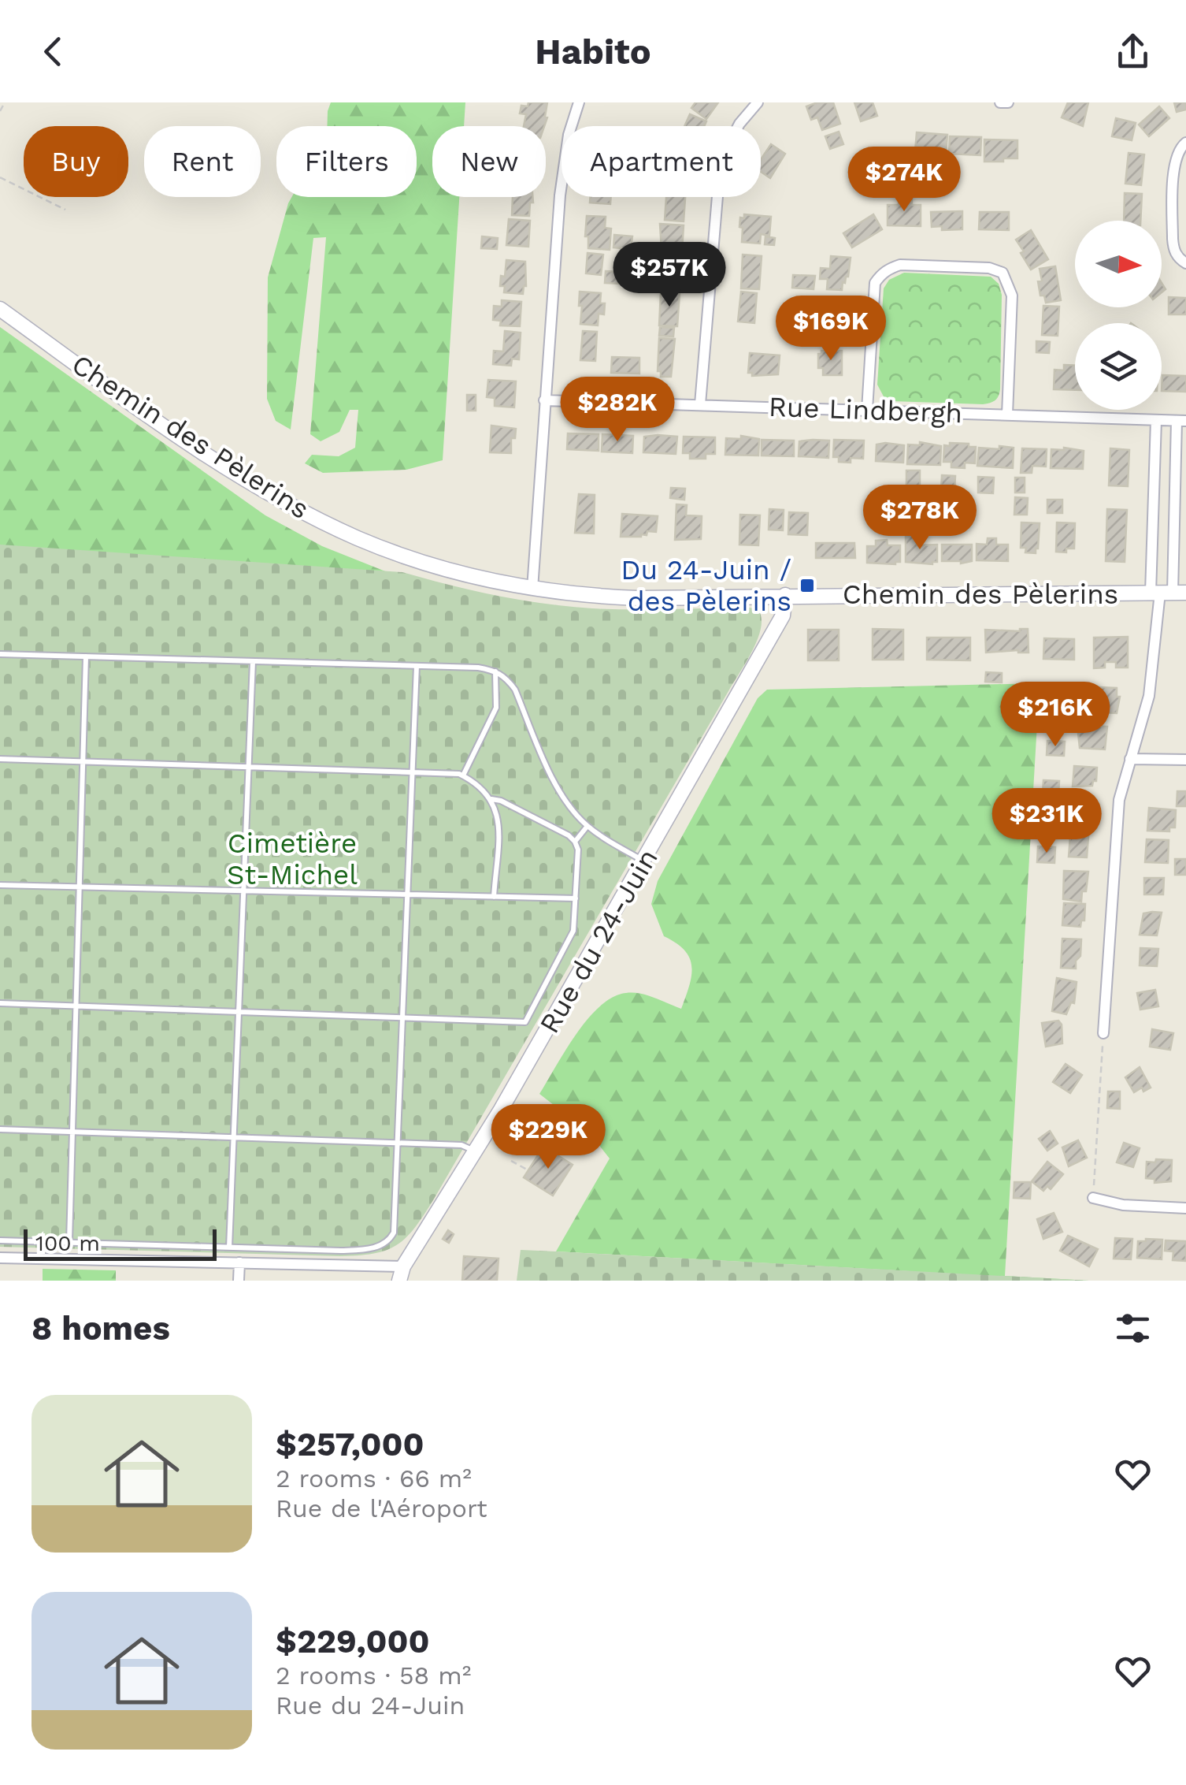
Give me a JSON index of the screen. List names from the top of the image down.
{
  "streets": {
    "street": ["Rue Lindbergh", "Chemin des Pèlerins", "Rue du 24-Juin"]
  },
  "crossings": [
    ["Chemin des Pèlerins", "Rue du 24-Juin"]
  ],
  "parks": ["Cimetière St-Michel"],
  "places": {
    "transit": ["Du 24-Juin / des Pèlerins"]
  },
  "scale_bar": "100 m",
  "north": "right",
  "page": {
    "header": "Habito",
    "chip": [
      "Buy",
      "Rent",
      "Filters",
      "New",
      "Apartment"
    ],
    "price": [
      "$274K",
      "$257K",
      "$169K",
      "$282K",
      "$278K",
      "$216K",
      "$231K",
      "$229K"
    ],
    "scale": "100 m",
    "heading": "8 homes",
    "list": [
      {
        "name": "$257,000",
        "note": "2 rooms · 66 m² · Rue de l'Aéroport"
      },
      {
        "name": "$229,000",
        "note": "2 rooms · 58 m² · Rue du 24-Juin"
      }
    ]
  }
}
